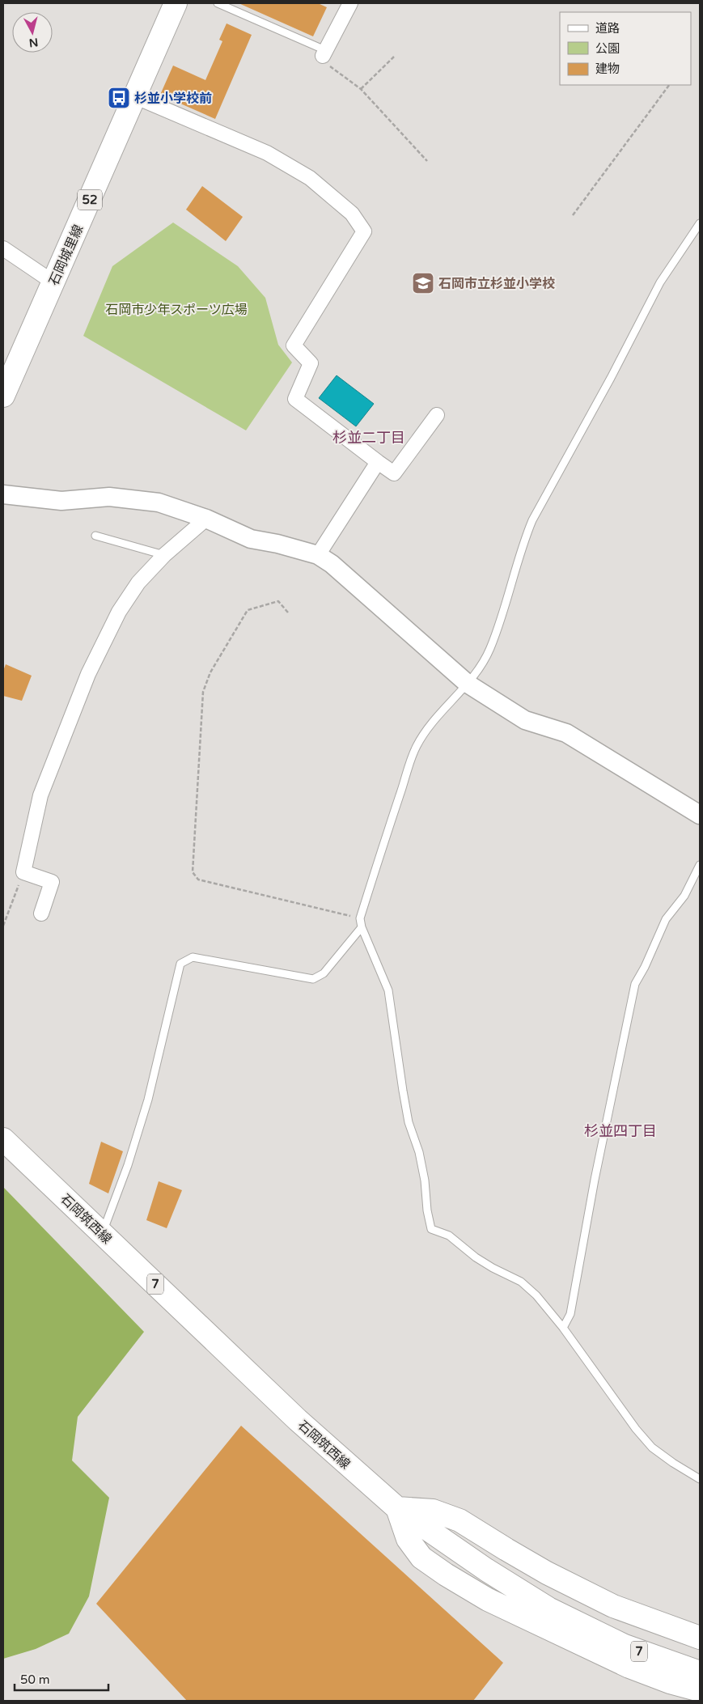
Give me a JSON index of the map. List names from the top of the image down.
{
  "streets": {
    "main road": [
      "52",
      "石岡城里線",
      "石岡筑西線",
      "7"
    ]
  },
  "districts": ["杉並二丁目", "杉並四丁目"],
  "parks": ["石岡市少年スポーツ広場"],
  "places": {
    "bus stop": ["杉並小学校前"],
    "school or university": ["石岡市立杉並小学校"]
  },
  "legend": ["道路", "公園", "建物"],
  "scale_bar": "50 m",
  "north": "bottom"
}
